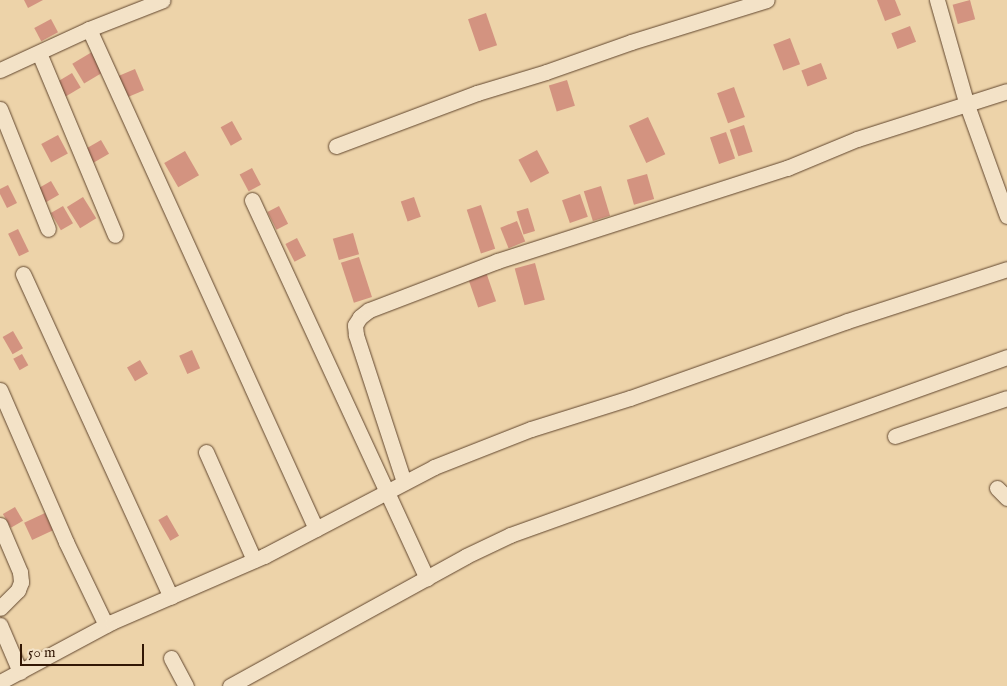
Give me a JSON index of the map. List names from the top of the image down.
{
  "scale_bar": "50 m"
}
